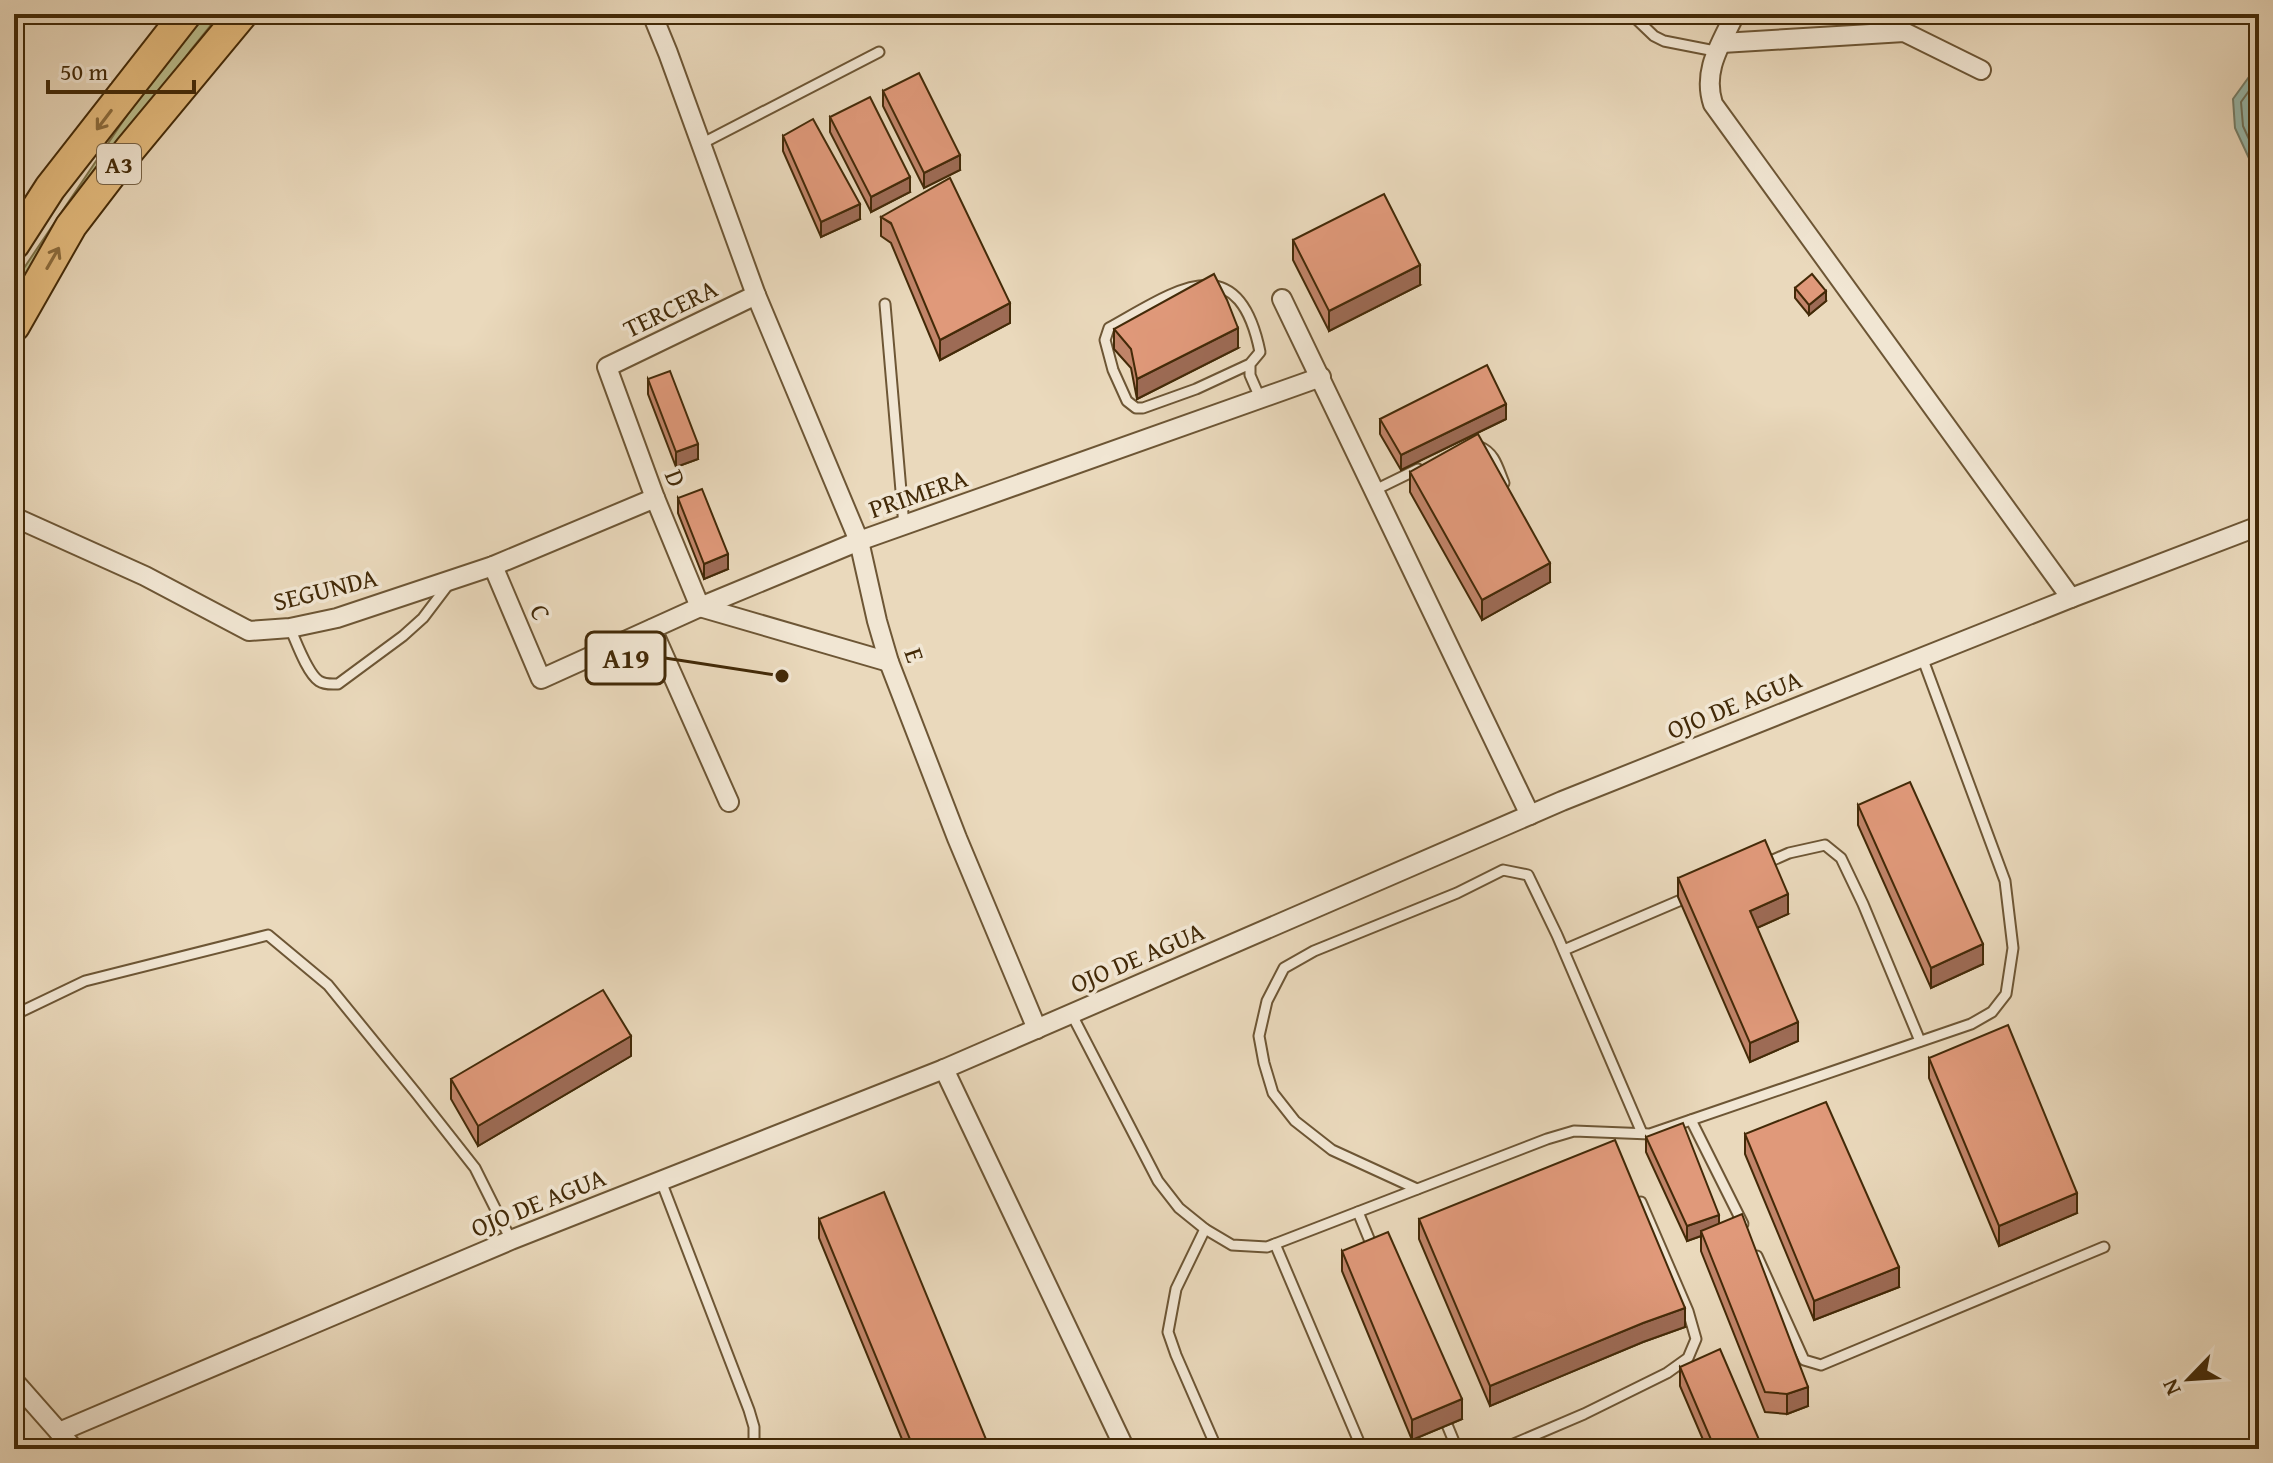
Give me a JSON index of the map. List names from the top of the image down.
{
  "streets": {
    "highway": ["A3"],
    "street": [
      "TERCERA",
      "D",
      "PRIMERA",
      "SEGUNDA",
      "C",
      "E",
      "OJO DE AGUA"
    ]
  },
  "crossings": [
    ["TERCERA", "D"],
    ["TERCERA", "E"],
    ["D", "PRIMERA"],
    ["D", "SEGUNDA"],
    ["PRIMERA", "C"],
    ["PRIMERA", "E"],
    ["SEGUNDA", "C"],
    ["E", "OJO DE AGUA"]
  ],
  "places": ["A19"],
  "scale_bar": "50 m",
  "north": "bottom left"
}
